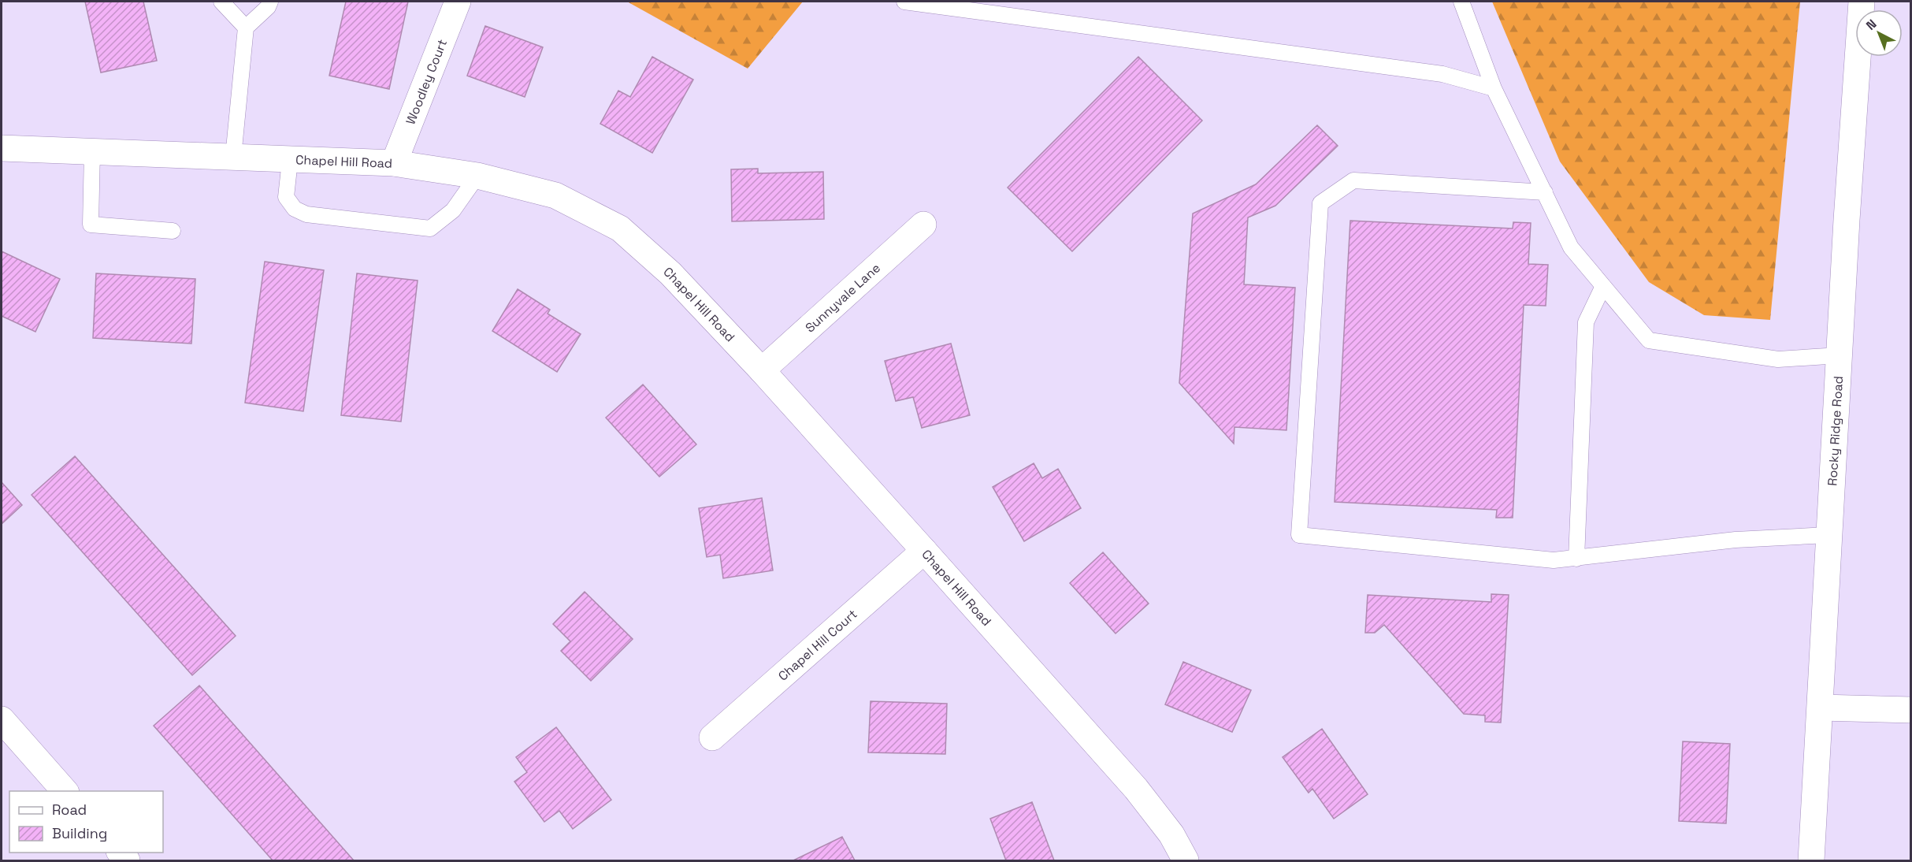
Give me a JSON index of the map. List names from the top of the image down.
{
  "streets": {
    "street": [
      "Woodley Court",
      "Chapel Hill Road",
      "Sunnyvale Lane",
      "Rocky Ridge Road",
      "Chapel Hill Court"
    ]
  },
  "crossings": [
    ["Woodley Court", "Chapel Hill Road"],
    ["Chapel Hill Road", "Sunnyvale Lane"],
    ["Chapel Hill Road", "Chapel Hill Court"]
  ],
  "legend": ["Road", "Building"],
  "north": "top left"
}
